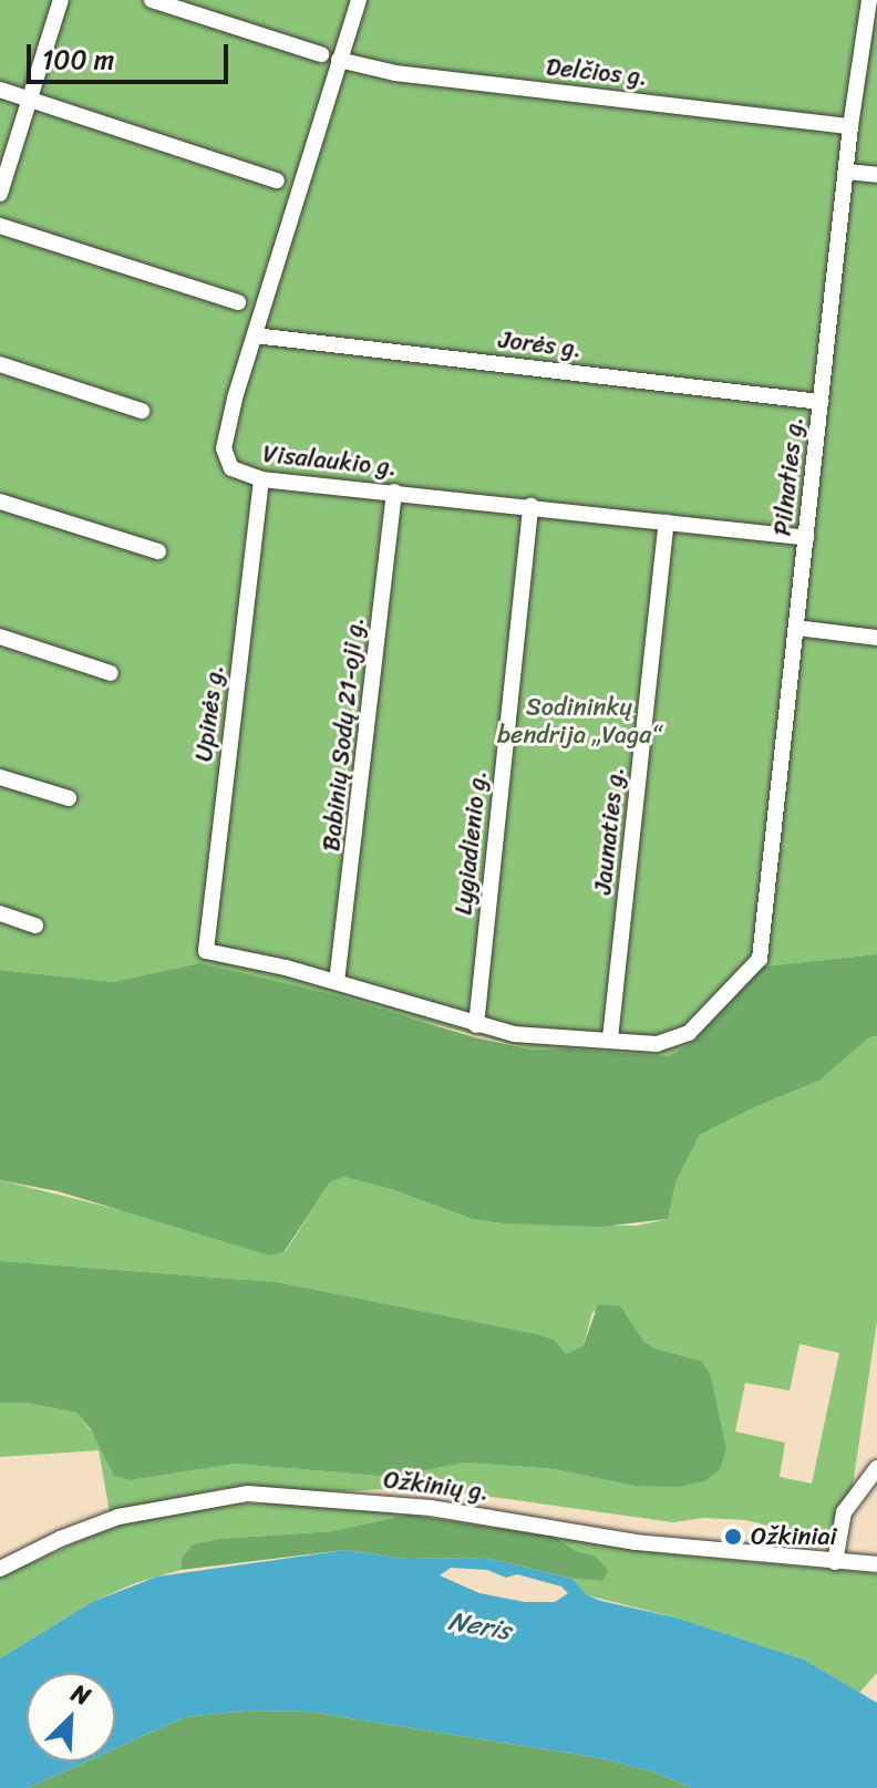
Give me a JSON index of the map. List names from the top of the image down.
{
  "streets": {
    "street": [
      "Delčios g.",
      "Jorės g.",
      "Visalaukio g.",
      "Pilnaties g.",
      "Upinės g.",
      "Babinių Sodų 21-oji g.",
      "Jaunaties g.",
      "Lygiadienio g.",
      "Ožkinių g."
    ]
  },
  "crossings": [
    ["Delčios g.", "Visalaukio g."],
    ["Delčios g.", "Pilnaties g."],
    ["Jorės g.", "Visalaukio g."],
    ["Jorės g.", "Pilnaties g."],
    ["Visalaukio g.", "Pilnaties g."],
    ["Visalaukio g.", "Upinės g."],
    ["Visalaukio g.", "Babinių Sodų 21-oji g."],
    ["Visalaukio g.", "Jaunaties g."],
    ["Visalaukio g.", "Lygiadienio g."],
    ["Pilnaties g.", "Jaunaties g."],
    ["Upinės g.", "Babinių Sodų 21-oji g."]
  ],
  "water": ["Neris"],
  "parks": ["Sodininkų bendrija „Vaga“"],
  "places": ["Ožkiniai"],
  "scale_bar": "100 m",
  "north": "top right"
}
